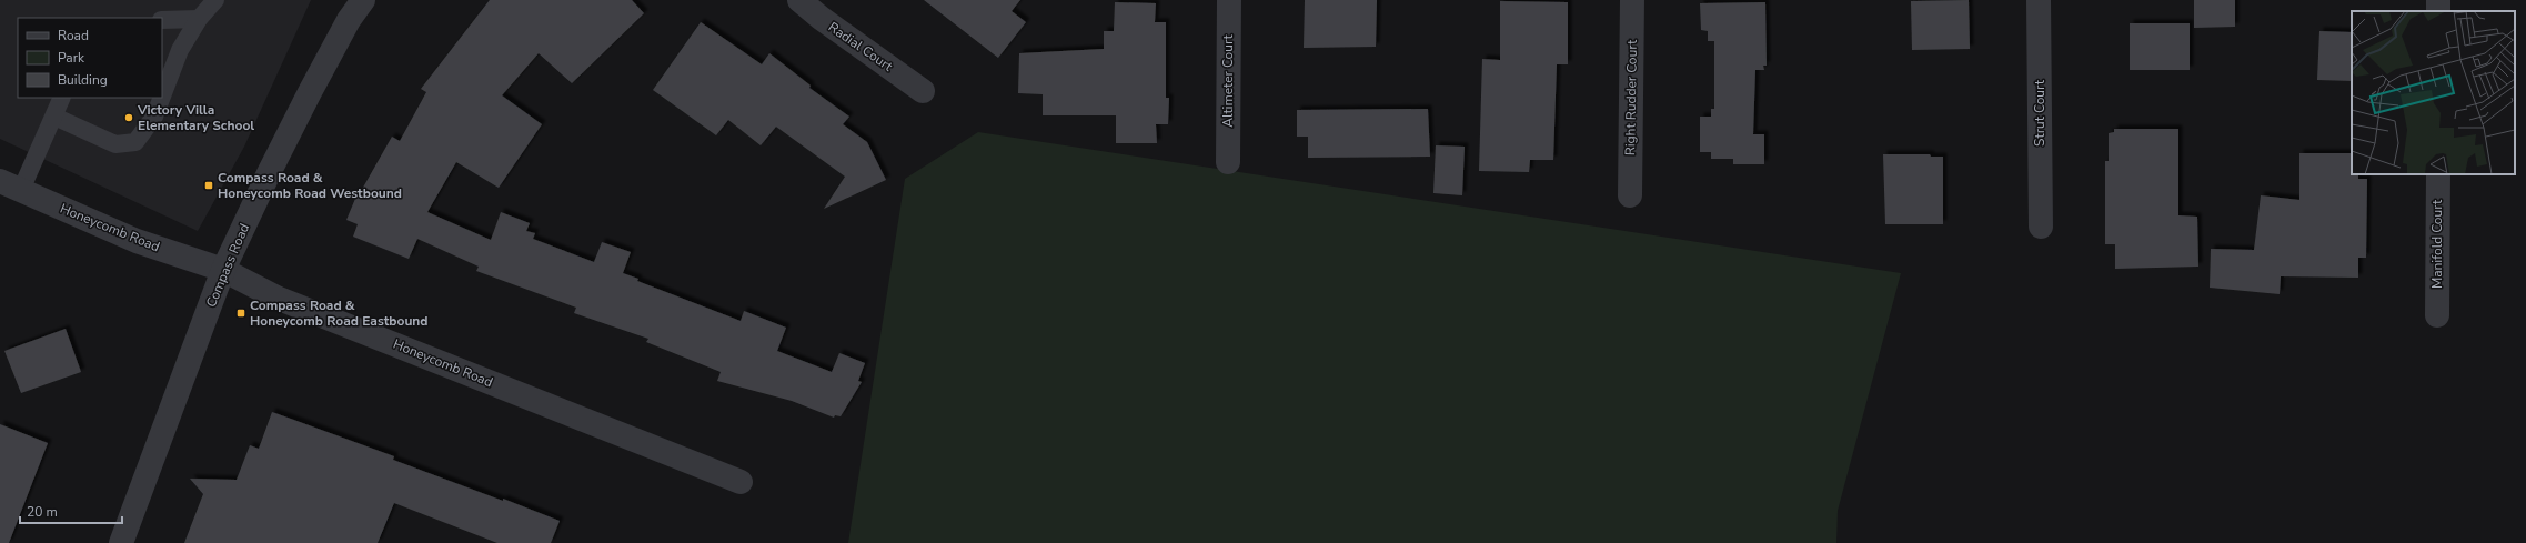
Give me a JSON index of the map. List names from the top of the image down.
{
  "streets": {
    "street": [
      "Radial Court",
      "Altimeter Court",
      "Right Rudder Court",
      "Strut Court",
      "Honeycomb Road",
      "Manifold Court",
      "Compass Road"
    ]
  },
  "crossings": [
    ["Honeycomb Road", "Compass Road"]
  ],
  "places": {
    "other": ["Victory Villa Elementary School"],
    "transit": ["Compass Road & Honeycomb Road Westbound", "Compass Road & Honeycomb Road Eastbound"]
  },
  "legend": ["Road", "Park", "Building"],
  "scale_bar": "20 m"
}
